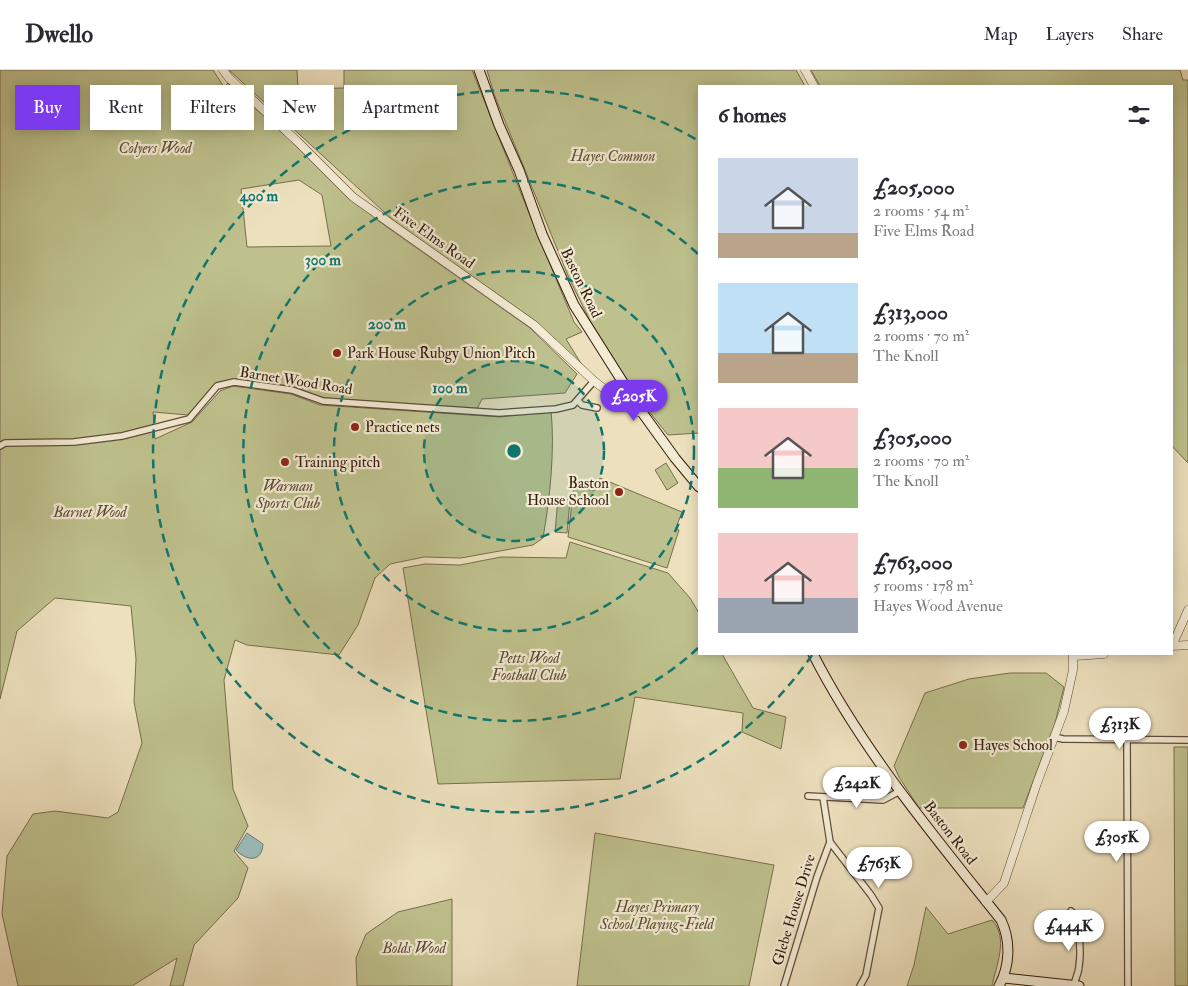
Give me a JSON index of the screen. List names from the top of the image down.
{
  "streets": {
    "main road": ["Baston Road"],
    "street": ["Five Elms Road", "Barnet Wood Road", "Glebe House Drive"]
  },
  "crossings": [
    ["Five Elms Road", "Baston Road"]
  ],
  "parks": [
    "Colyers Wood",
    "Hayes Common",
    "Warman Sports Club",
    "Barnet Wood",
    "Petts Wood Football Club",
    "Hayes Primary School Playing-Field",
    "Bolds Wood"
  ],
  "places": [
    "Park House Rubgy Union Pitch",
    "Practice nets",
    "Training pitch",
    "Baston House School",
    "Hayes School"
  ],
  "page": {
    "header": "Dwello",
    "nav": ["Map", "Layers", "Share"],
    "chip": [
      "Buy",
      "Rent",
      "Filters",
      "New",
      "Apartment"
    ],
    "heading": "6 homes",
    "list": [
      {
        "name": "£205,000",
        "note": "2 rooms · 54 m² · Five Elms Road"
      },
      {
        "name": "£313,000",
        "note": "2 rooms · 70 m² · The Knoll"
      },
      {
        "name": "£305,000",
        "note": "2 rooms · 70 m² · The Knoll"
      },
      {
        "name": "£763,000",
        "note": "5 rooms · 178 m² · Hayes Wood Avenue"
      }
    ],
    "price": [
      "£205K",
      "£313K",
      "£242K",
      "£305K",
      "£763K",
      "£444K"
    ]
  },
  "rings": [
    "400 m",
    "300 m",
    "200 m",
    "100 m"
  ]
}
